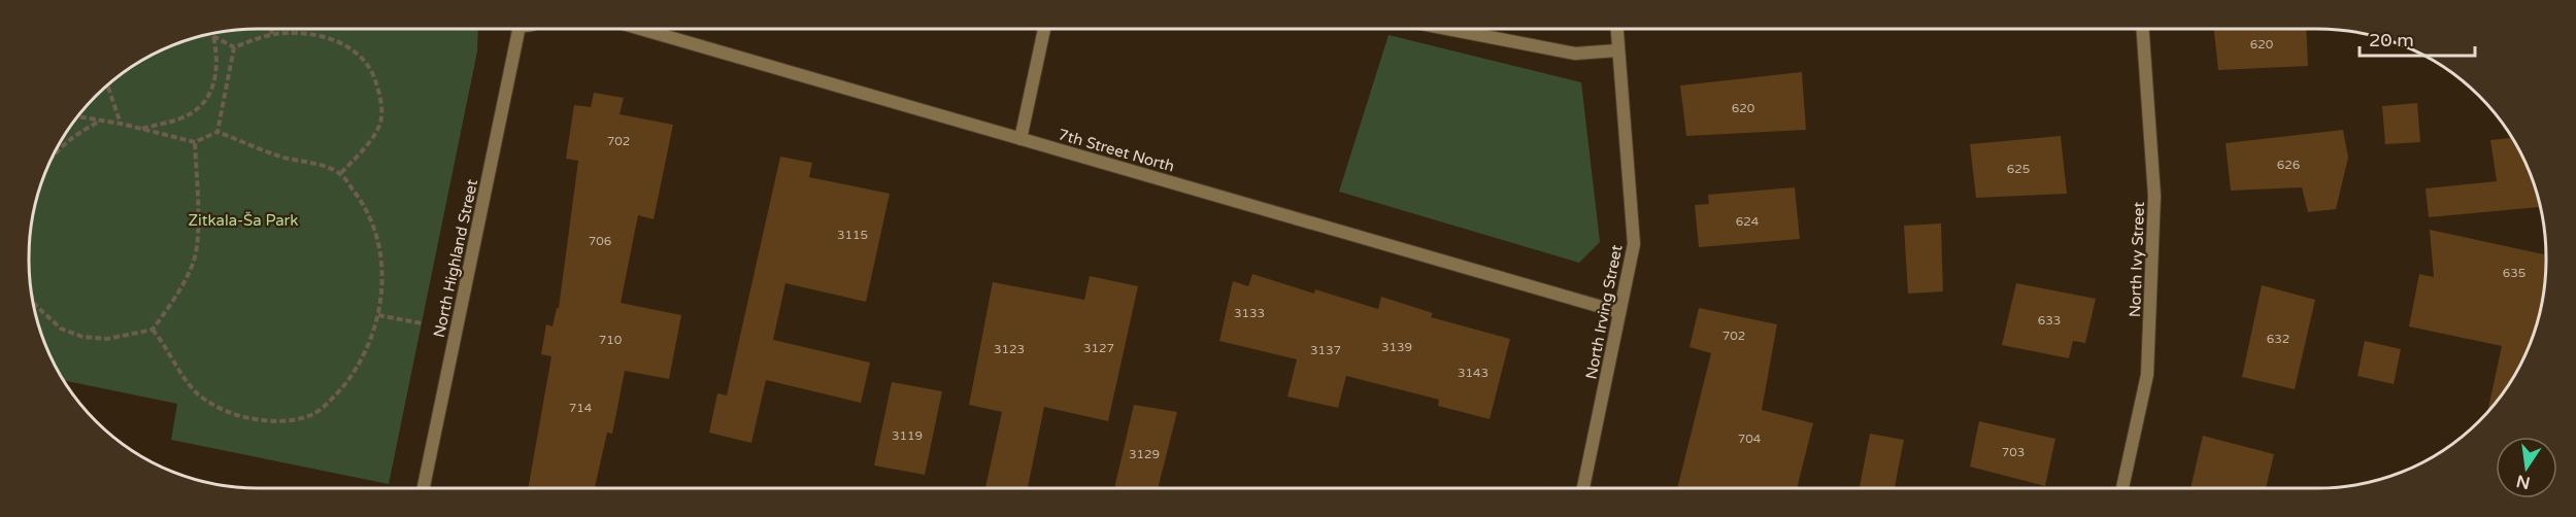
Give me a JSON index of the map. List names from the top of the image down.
{
  "streets": {
    "street": [
      "7th Street North",
      "North Highland Street",
      "North Ivy Street",
      "North Irving Street"
    ]
  },
  "crossings": [
    ["7th Street North", "North Irving Street"]
  ],
  "parks": ["Zitkala-Ša Park"],
  "house_numbers": [
    "620",
    "620",
    "702",
    "626",
    "625",
    "624",
    "3115",
    "706",
    "635",
    "3133",
    "633",
    "702",
    "632",
    "710",
    "3139",
    "3127",
    "3123",
    "3137",
    "3143",
    "714",
    "3119",
    "704",
    "703",
    "3129"
  ],
  "scale_bar": "20 m",
  "north": "bottom"
}
